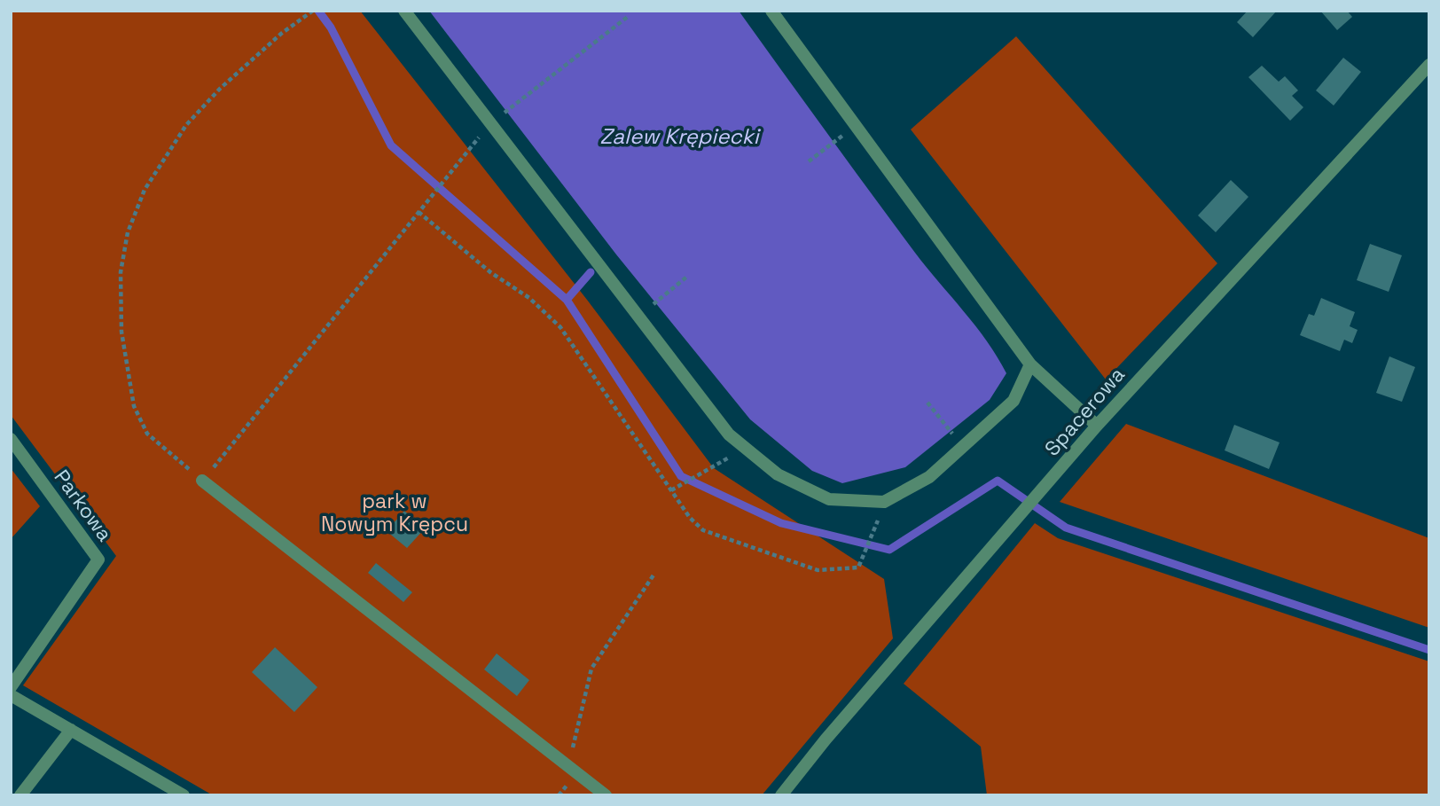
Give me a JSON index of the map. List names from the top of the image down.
{
  "streets": {
    "street": ["Spacerowa", "Parkowa"]
  },
  "water": ["Zalew Krępiecki"],
  "parks": ["park w Nowym Krępcu"]
}
